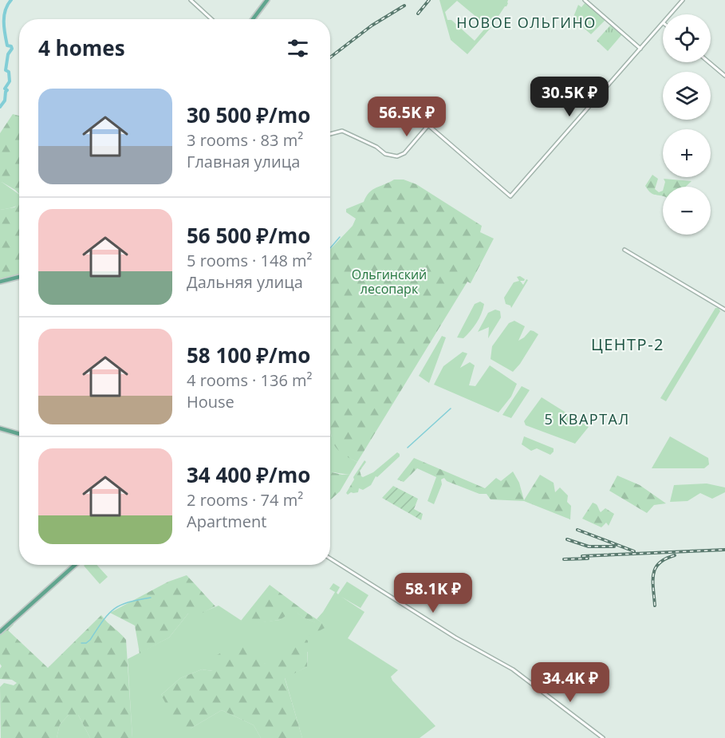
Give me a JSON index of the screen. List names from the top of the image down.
{
  "districts": ["НОВОЕ ОЛЬГИНО", "ЦЕНТР-2", "5 КВАРТАЛ"],
  "parks": ["Ольгинский лесопарк"],
  "page": {
    "map_buttons": ["+", "−"],
    "heading": "4 homes",
    "price": [
      "30.5K ₽",
      "56.5K ₽",
      "58.1K ₽",
      "34.4K ₽"
    ],
    "list": [
      {
        "name": "30 500 ₽/mo",
        "note": "3 rooms · 83 m² · Главная улица"
      },
      {
        "name": "56 500 ₽/mo",
        "note": "5 rooms · 148 m² · Дальняя улица"
      },
      {
        "name": "58 100 ₽/mo",
        "note": "4 rooms · 136 m² · House"
      },
      {
        "name": "34 400 ₽/mo",
        "note": "2 rooms · 74 m² · Apartment"
      }
    ]
  }
}
